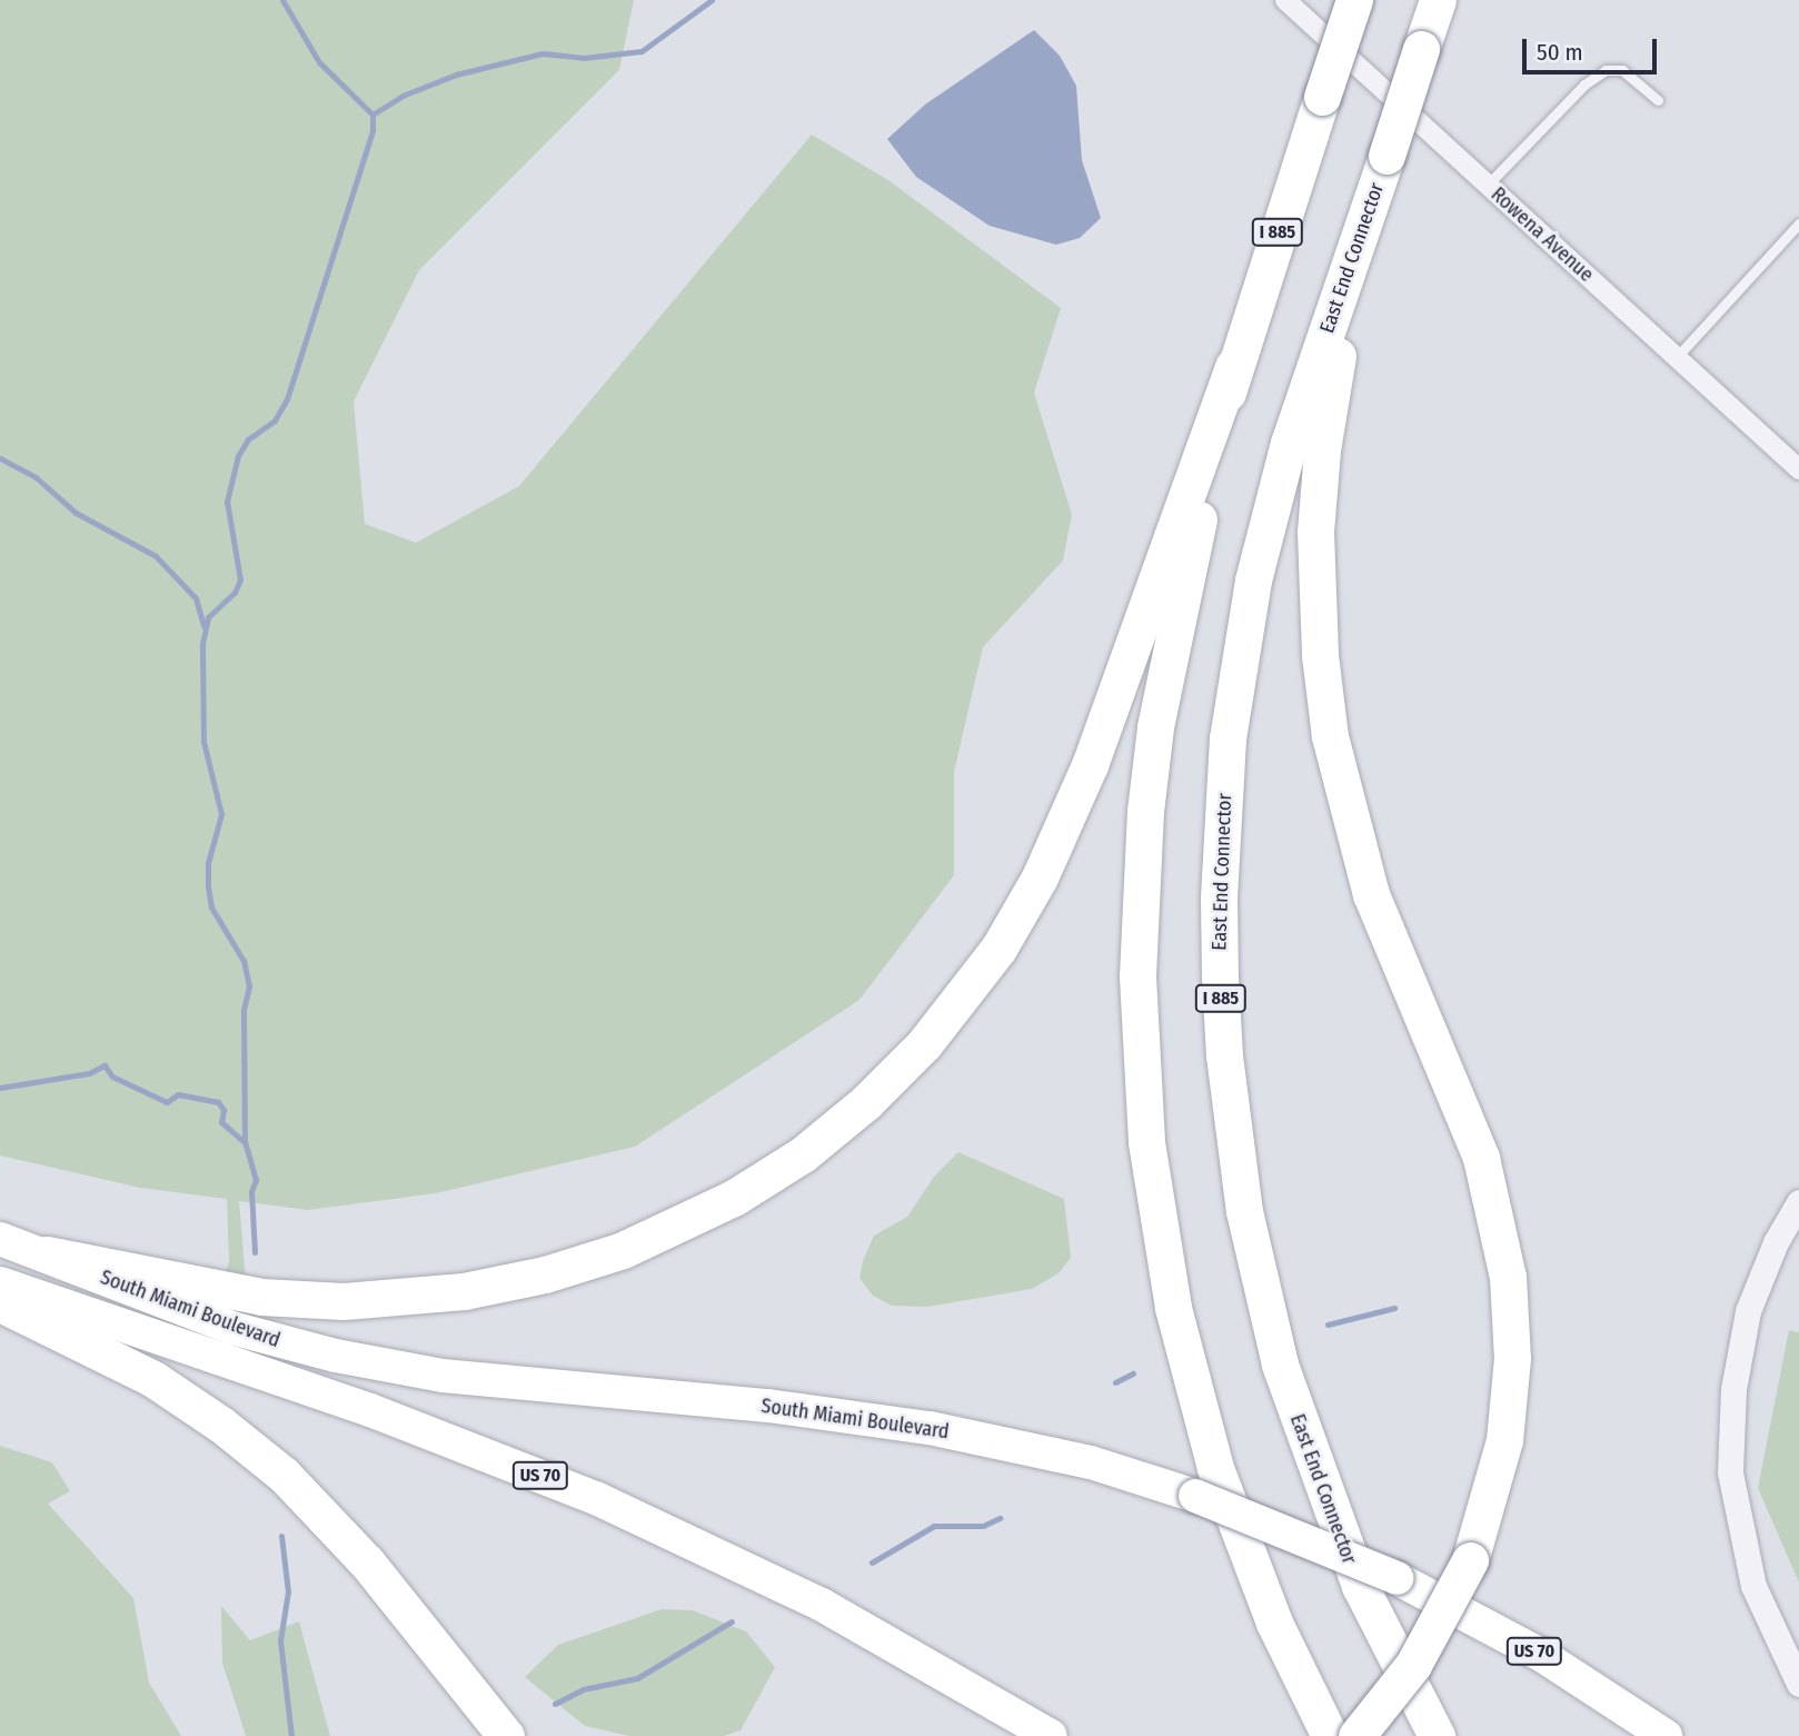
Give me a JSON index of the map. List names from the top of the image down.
{
  "streets": {
    "highway": [
      "I 885",
      "East End Connector",
      "South Miami Boulevard",
      "US 70"
    ],
    "street": ["Rowena Avenue"]
  },
  "scale_bar": "50 m"
}
